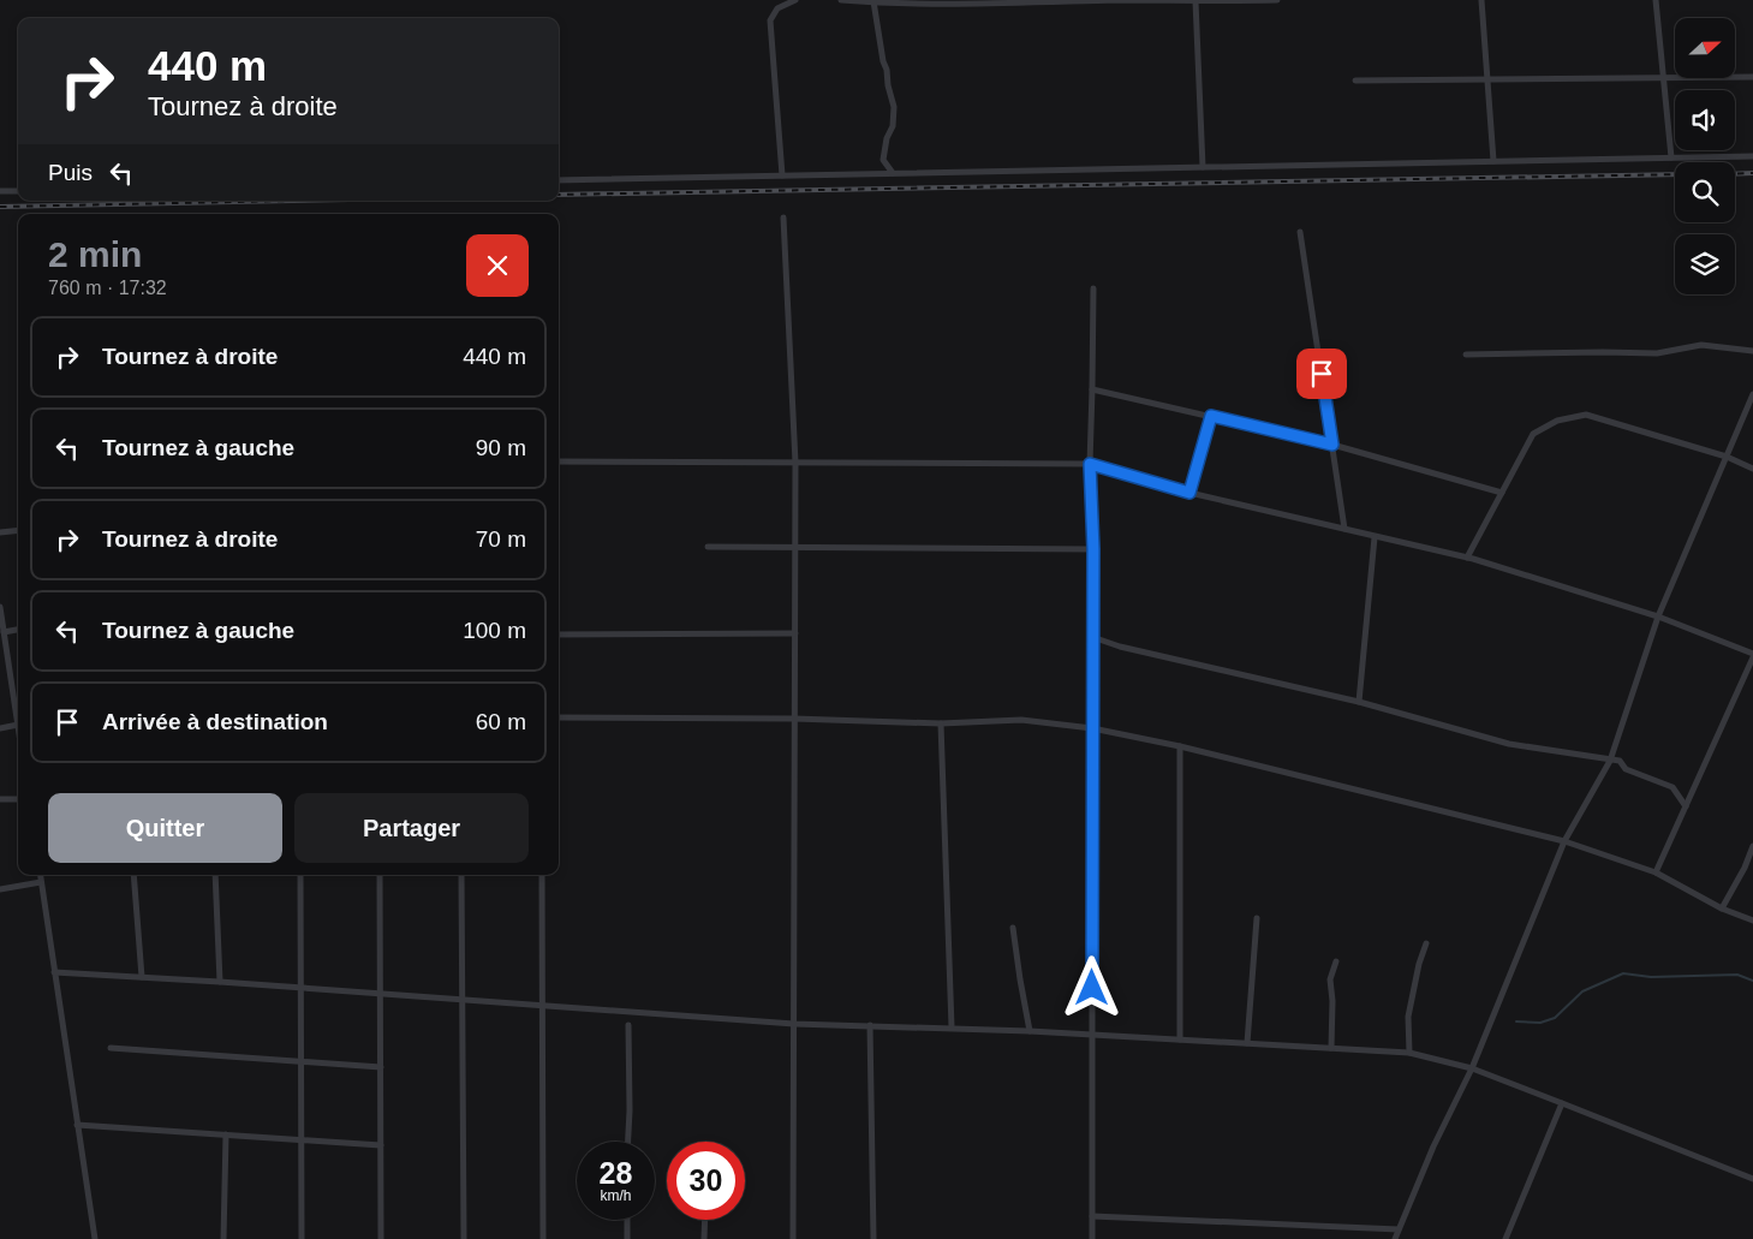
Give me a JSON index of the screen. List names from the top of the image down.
{
  "north": "right",
  "page": {
    "turn": ["440 m", "Tournez à droite"],
    "then": "Puis",
    "heading": ["2 min", "760 m · 17:32"],
    "list": [
      {
        "name": "Tournez à droite",
        "value": "440 m"
      },
      {
        "name": "Tournez à gauche",
        "value": "90 m"
      },
      {
        "name": "Tournez à droite",
        "value": "70 m"
      },
      {
        "name": "Tournez à gauche",
        "value": "100 m"
      },
      {
        "name": "Arrivée à destination",
        "value": "60 m"
      }
    ],
    "buttons": ["Quitter", "Partager"],
    "speed": "28 km/h",
    "limit": "30"
  }
}
